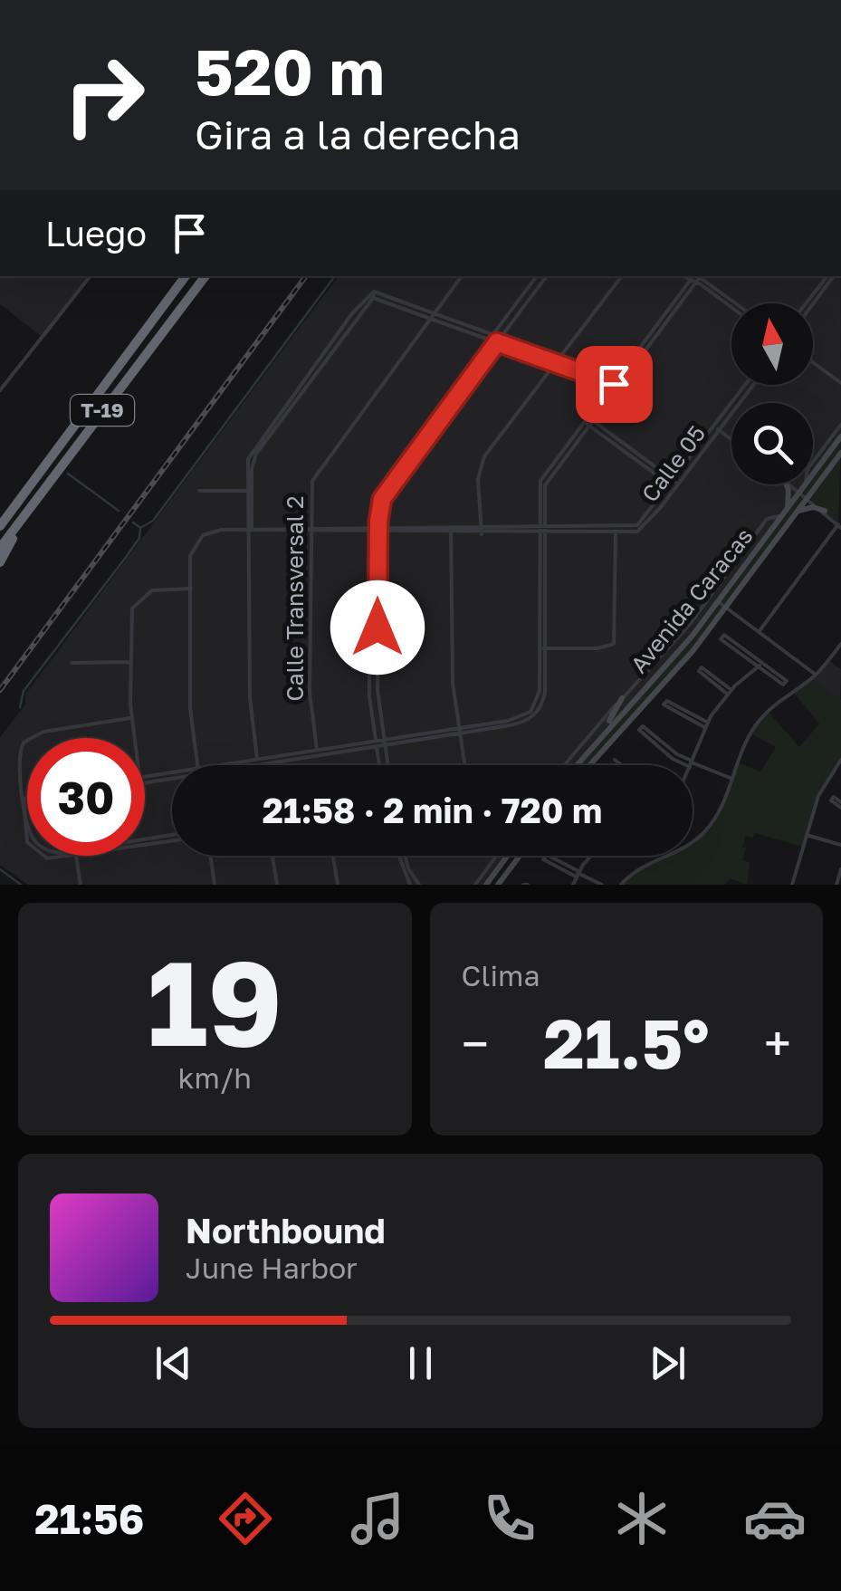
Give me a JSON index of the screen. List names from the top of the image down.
{
  "streets": {
    "highway": ["T-19"],
    "street": ["Calle 05", "Calle Transversal 2", "Avenida Caracas"]
  },
  "north": "top",
  "page": {
    "turn": ["520 m", "Gira a la derecha"],
    "then": "Luego",
    "limit": "30",
    "trip": "21:58 · 2 min · 720 m",
    "tile": [
      ["19", "km/h"],
      "Clima"
    ],
    "heat": ["−", "21.5°", "+"],
    "song": ["Northbound", "June Harbor"],
    "tabs": "21:56"
  }
}
